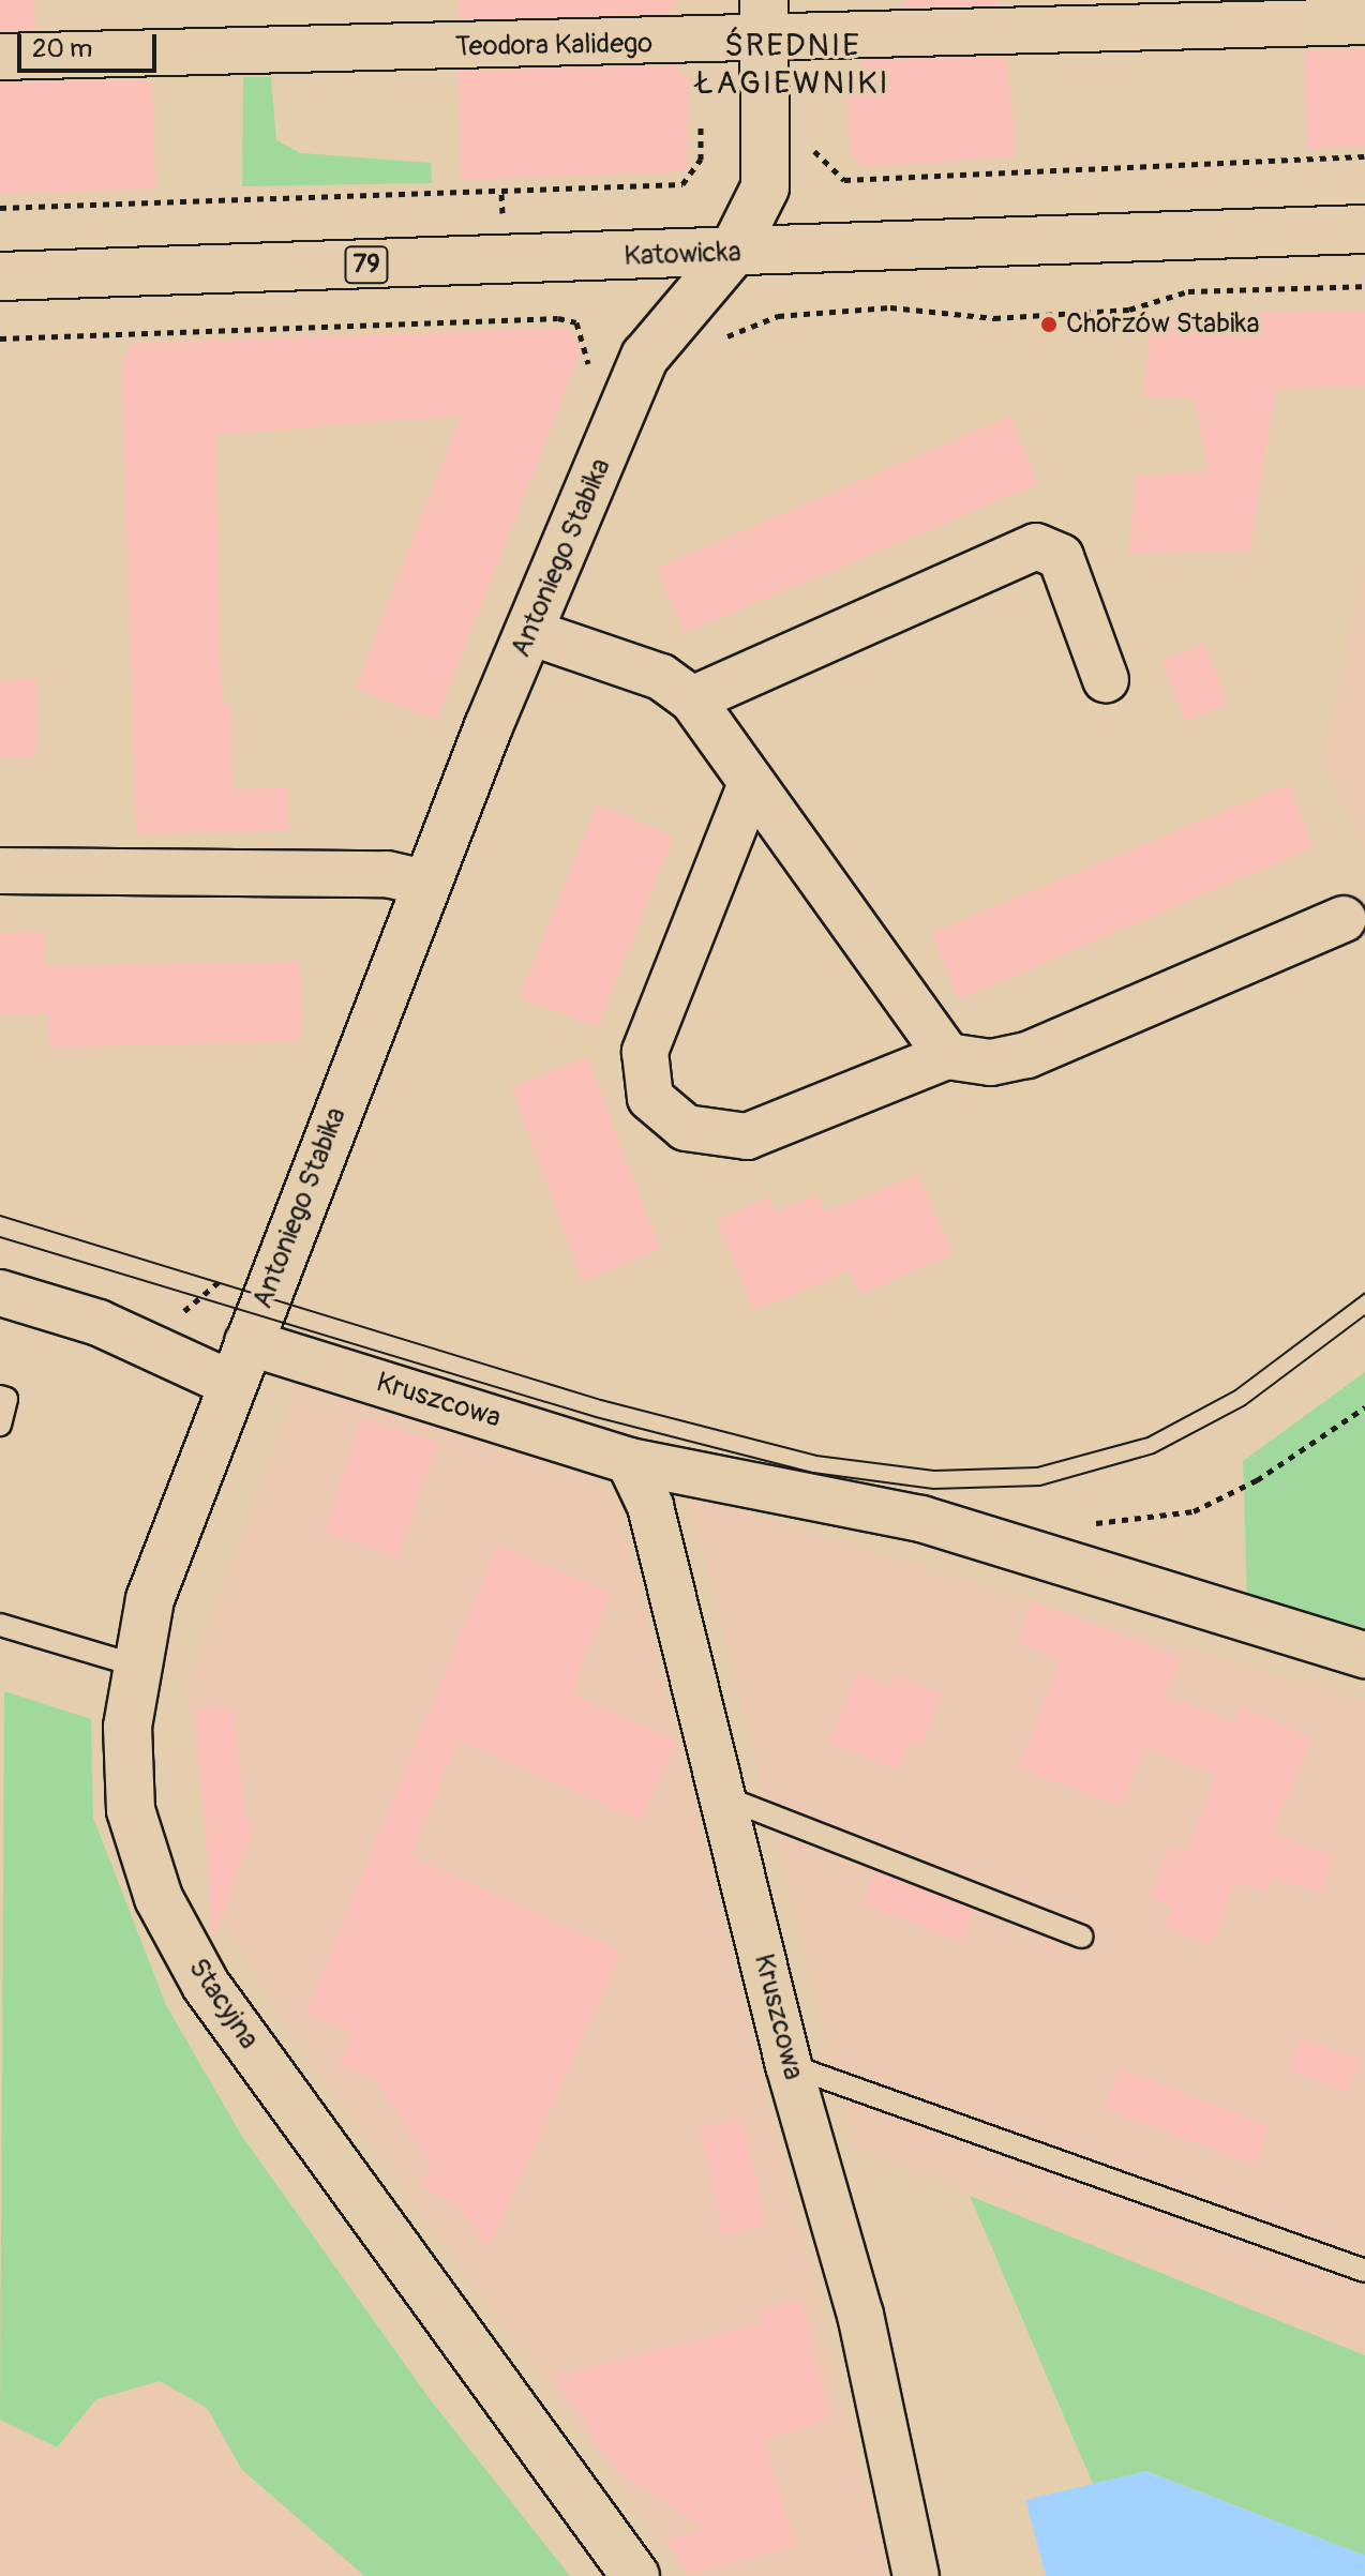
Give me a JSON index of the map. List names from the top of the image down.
{
  "streets": {
    "street": [
      "Teodora Kalidego",
      "Katowicka",
      "79",
      "Antoniego Stabika",
      "Kruszcowa",
      "Stacyjna"
    ]
  },
  "crossings": [
    ["Teodora Kalidego", "Antoniego Stabika"],
    ["Katowicka", "Antoniego Stabika"],
    ["Antoniego Stabika", "Kruszcowa"],
    ["Antoniego Stabika", "Stacyjna"],
    ["Kruszcowa", "Stacyjna"]
  ],
  "districts": ["ŚREDNIE ŁAGIEWNIKI"],
  "places": ["Chorzów Stabika"],
  "scale_bar": "20 m"
}
